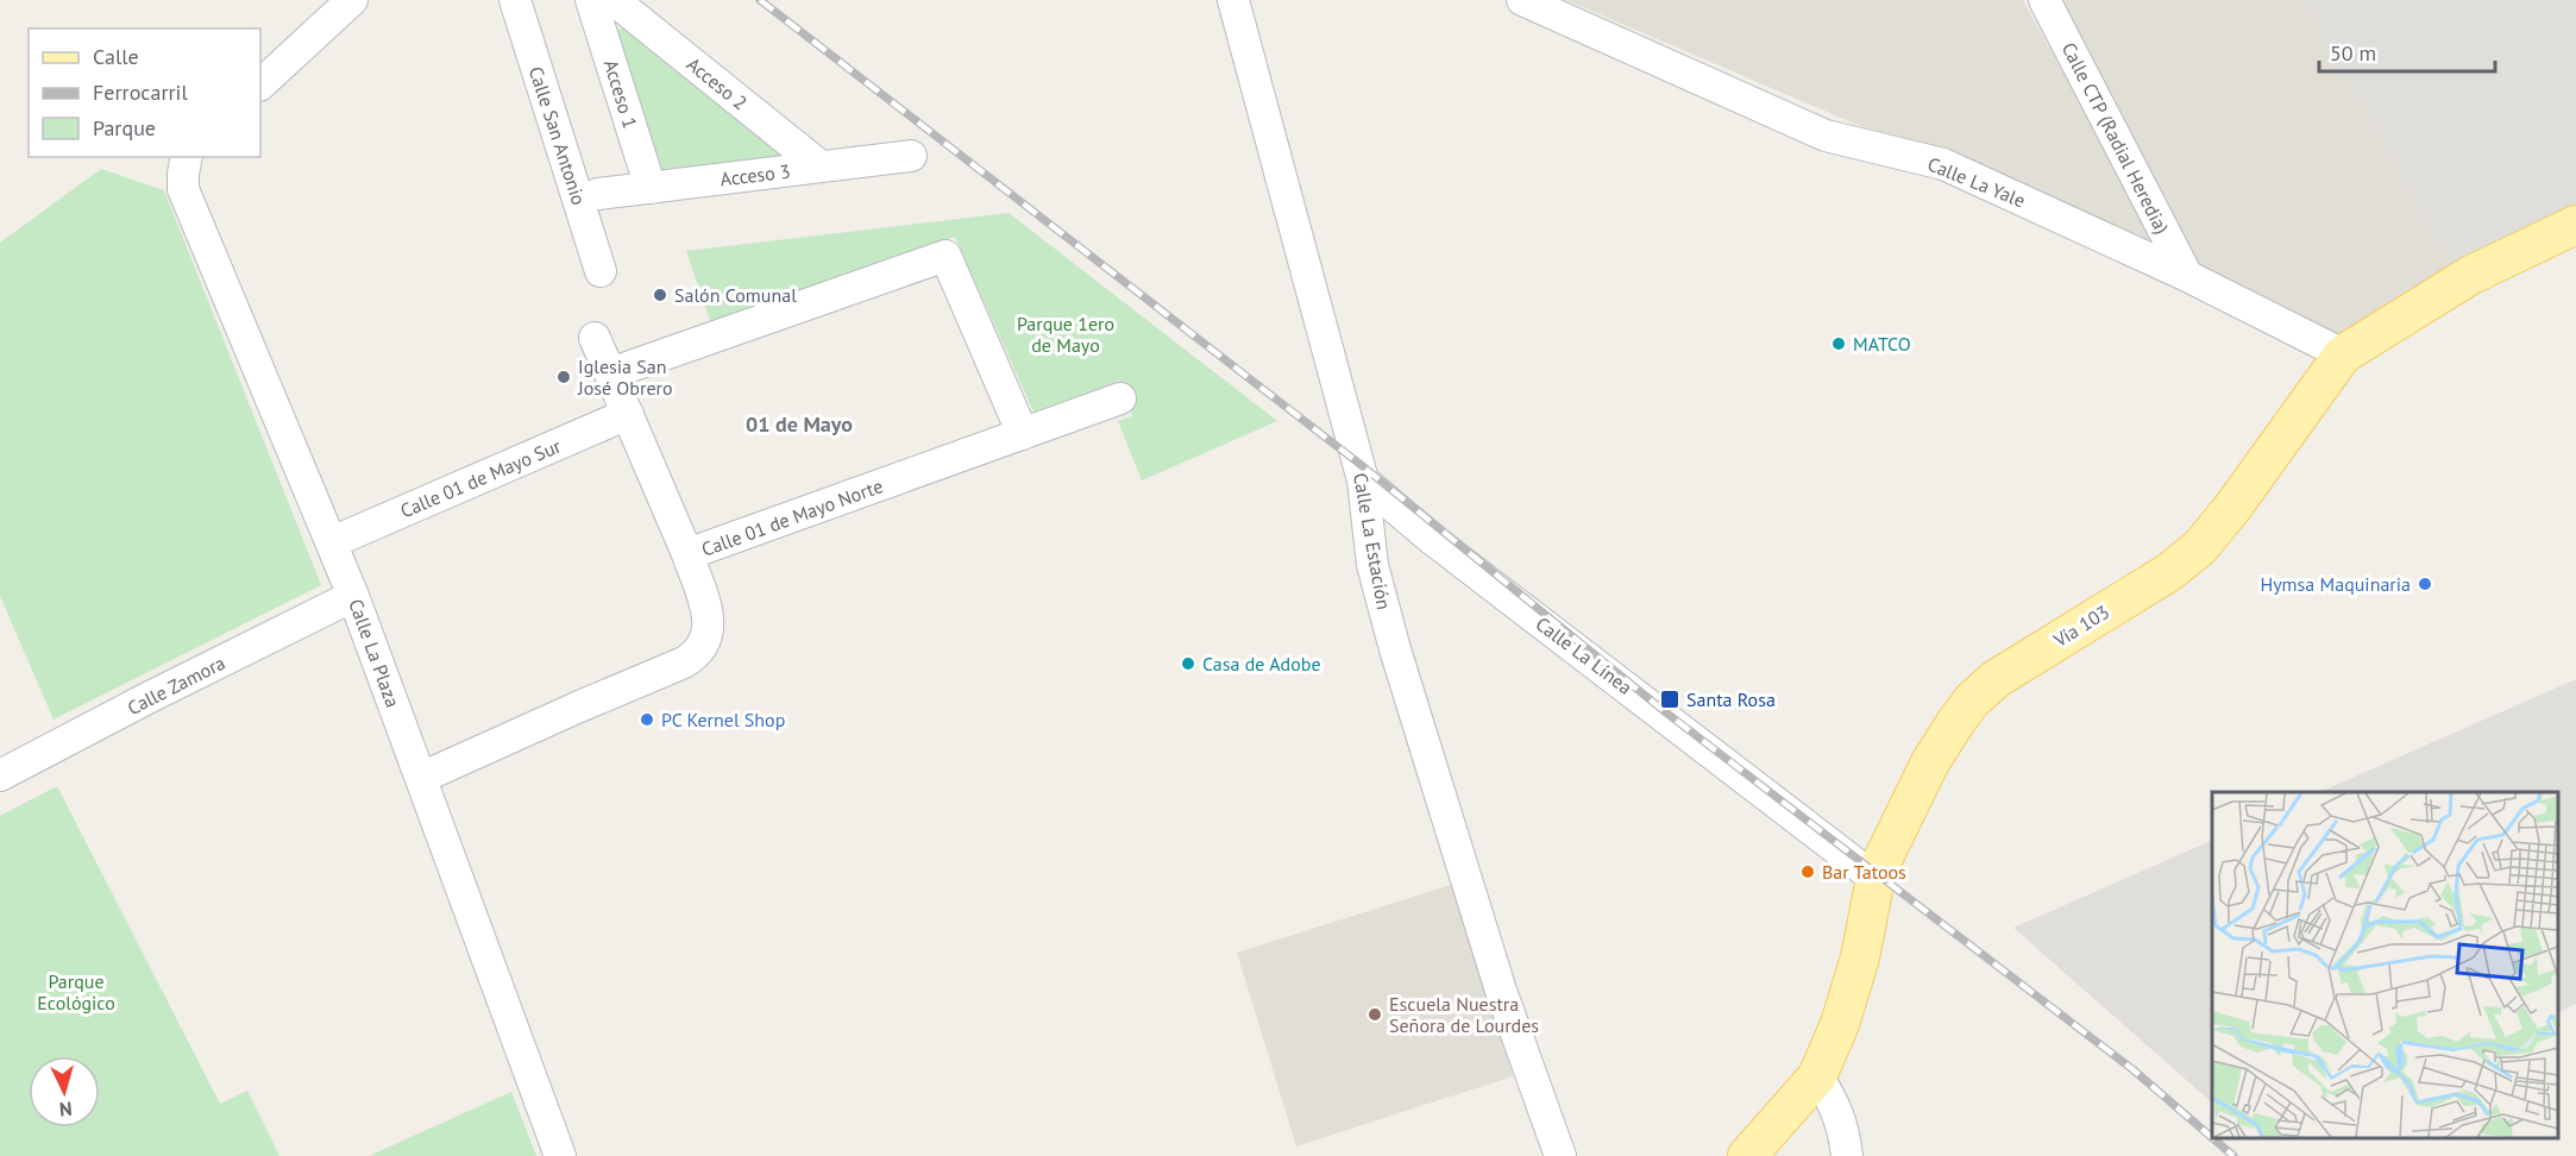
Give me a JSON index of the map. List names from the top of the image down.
{
  "streets": {
    "main road": ["Vía 103"],
    "street": [
      "Acceso 2",
      "Acceso 1",
      "Calle San Antonio",
      "Calle CTP (Radial Heredia)",
      "Acceso 3",
      "Calle La Yale",
      "Calle 01 de Mayo Sur",
      "Calle 01 de Mayo Norte",
      "Calle La Estación",
      "Calle La Plaza",
      "Calle La Línea",
      "Calle Zamora"
    ]
  },
  "crossings": [
    ["Acceso 2", "Acceso 3"],
    ["Acceso 1", "Acceso 3"],
    ["Calle CTP (Radial Heredia)", "Calle La Yale"],
    ["Calle La Yale", "Vía 103"],
    ["Calle 01 de Mayo Sur", "Calle La Plaza"],
    ["Calle 01 de Mayo Norte", "Calle La Plaza"],
    ["Calle La Estación", "Calle La Línea"],
    ["Vía 103", "Calle La Línea"],
    ["Calle La Plaza", "Calle Zamora"]
  ],
  "districts": ["01 de Mayo"],
  "parks": ["Parque 1ero de Mayo", "Parque Ecológico"],
  "places": {
    "other": [
      "Salón Comunal",
      "MATCO",
      "Iglesia San José Obrero",
      "Hymsa Maquinaria",
      "Casa de Adobe",
      "PC Kernel Shop",
      "Bar Tatoos",
      "Escuela Nuestra Señora de Lourdes"
    ],
    "transit": ["Santa Rosa"]
  },
  "legend": ["Calle", "Ferrocarril", "Parque"],
  "scale_bar": "50 m",
  "north": "bottom"
}
